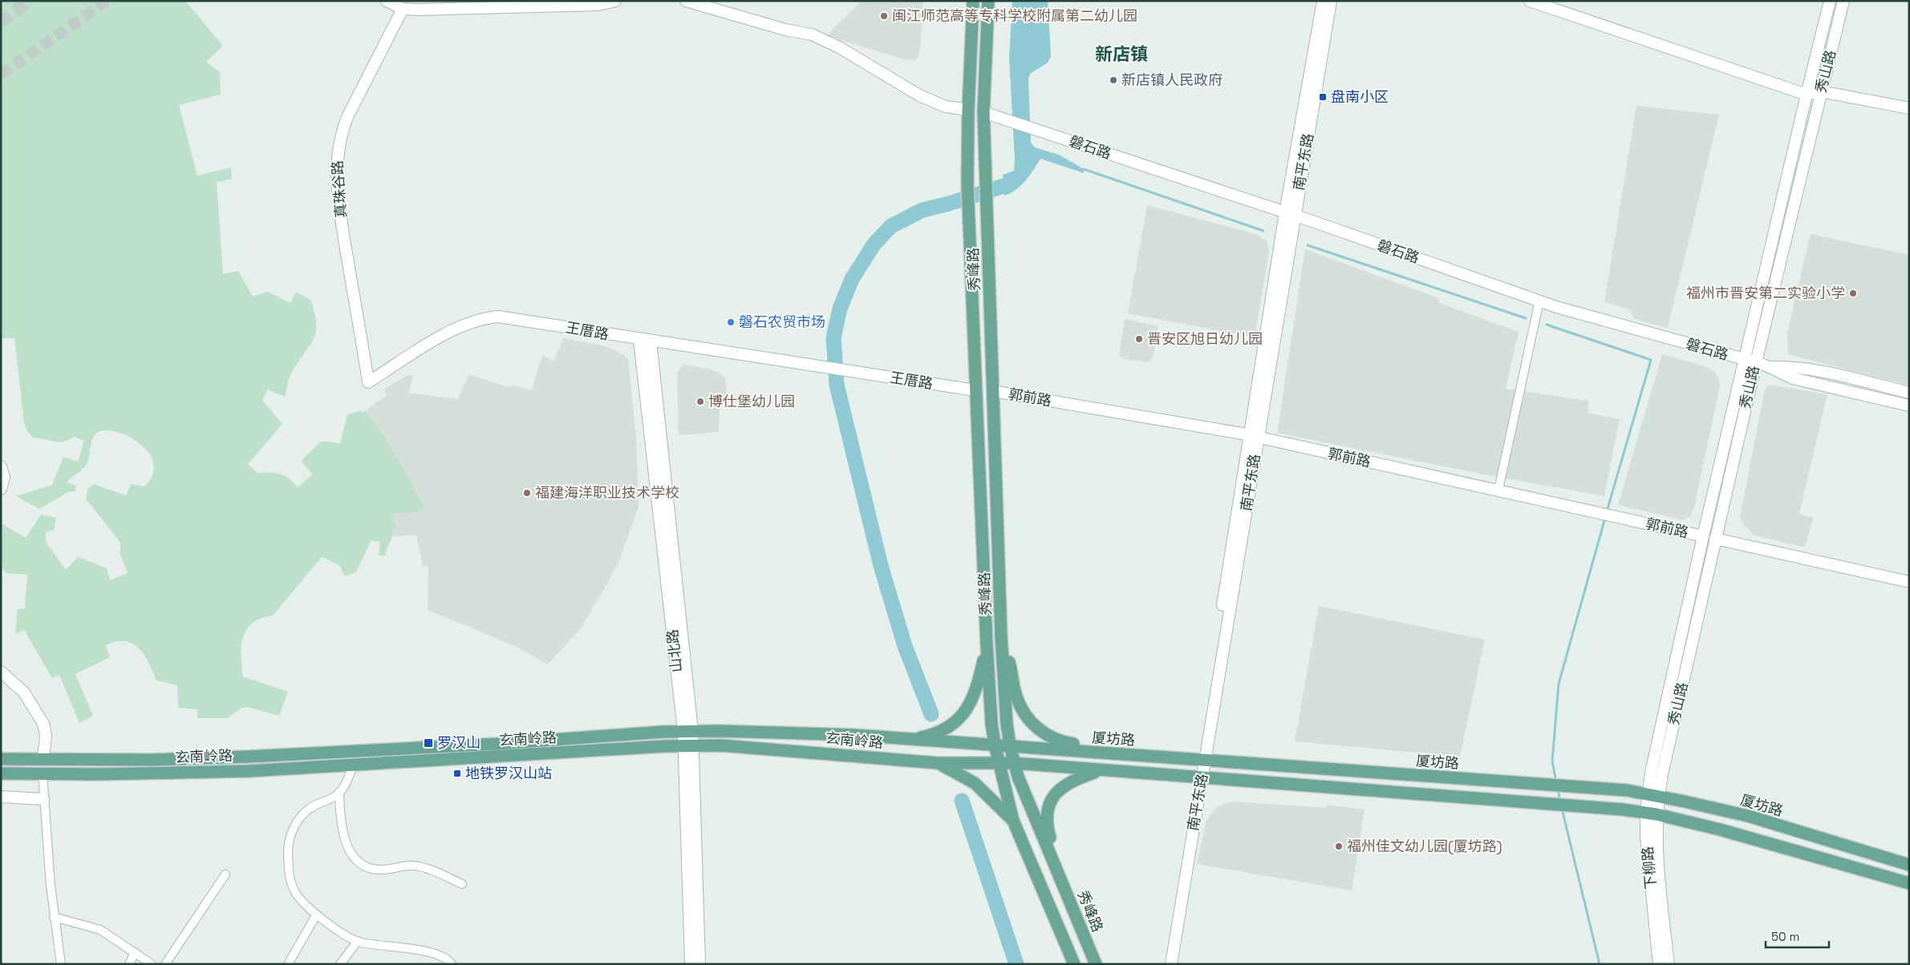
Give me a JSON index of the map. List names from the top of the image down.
{
  "streets": {
    "main road": [
      "秀山路",
      "磐石路",
      "南平东路",
      "真珠谷路",
      "秀峰路",
      "王厝路",
      "郭前路",
      "山北路",
      "玄南岭路",
      "厦坊路",
      "下柳路"
    ]
  },
  "crossings": [
    ["秀山路", "磐石路"],
    ["秀山路", "郭前路"],
    ["秀山路", "下柳路"],
    ["磐石路", "南平东路"],
    ["磐石路", "秀峰路"],
    ["南平东路", "郭前路"],
    ["南平东路", "厦坊路"],
    ["真珠谷路", "王厝路"],
    ["秀峰路", "王厝路"],
    ["秀峰路", "郭前路"],
    ["秀峰路", "厦坊路"],
    ["王厝路", "山北路"],
    ["山北路", "玄南岭路"],
    ["玄南岭路", "厦坊路"],
    ["厦坊路", "下柳路"]
  ],
  "districts": ["新店镇"],
  "places": {
    "other": [
      "闽江师范高等专科学校附属第二幼儿园",
      "新店镇人民政府",
      "福州市晋安第二实验小学",
      "磐石农贸市场",
      "晋安区旭日幼儿园",
      "博仕堡幼儿园",
      "福建海洋职业技术学校",
      "福州佳文幼儿园(厦坊路)"
    ],
    "transit": ["盘南小区", "罗汉山", "地铁罗汉山站"]
  },
  "scale_bar": "50 m"
}
